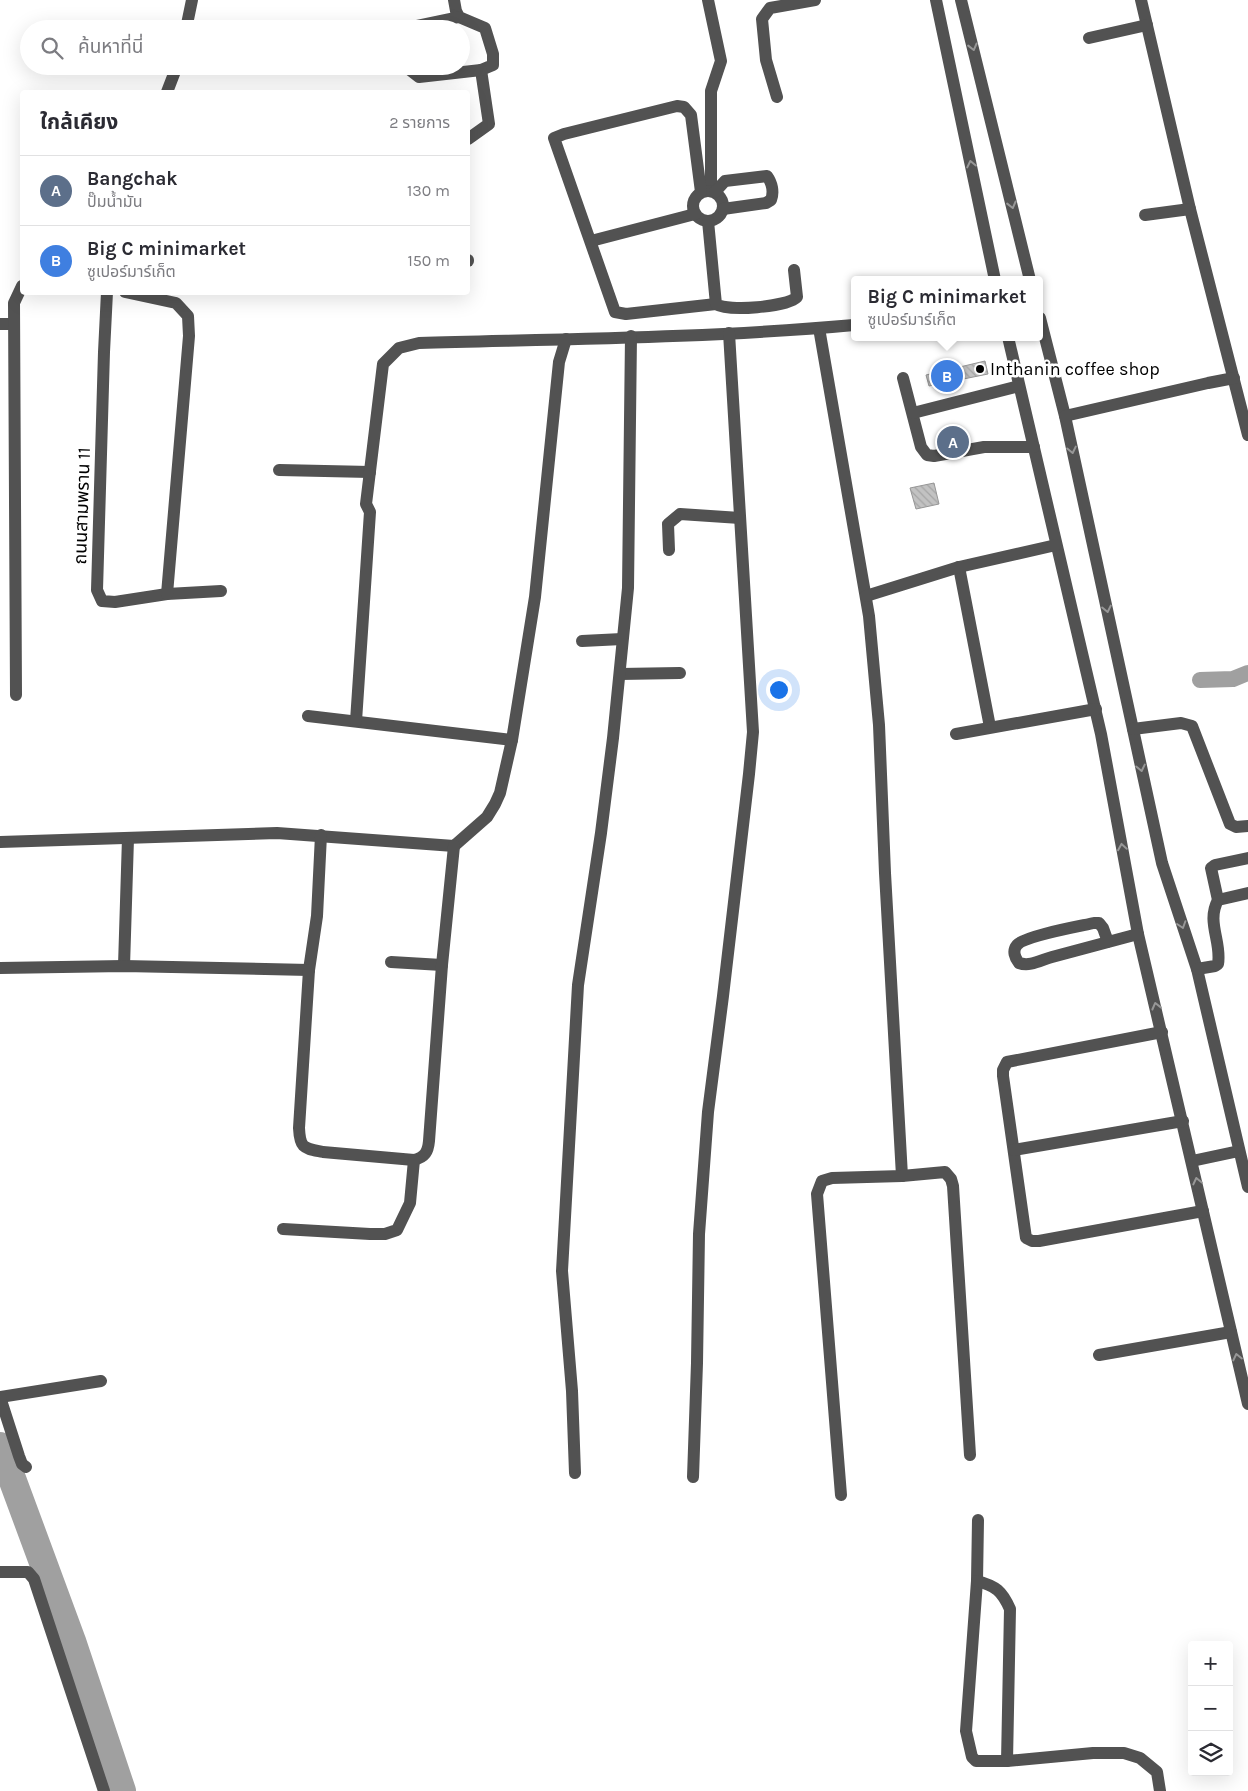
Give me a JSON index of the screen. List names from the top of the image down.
{
  "streets": {
    "street": ["ถนนสามพราน 11"]
  },
  "places": ["Inthanin coffee shop"],
  "page": {
    "search": "ค้นหาที่นี่",
    "heading": ["ใกล้เคียง", "2 รายการ"],
    "list": [
      {
        "mark": "A",
        "name": "Bangchak",
        "note": "ปั๊มน้ำมัน",
        "value": "130 m"
      },
      {
        "mark": "B",
        "name": "Big C minimarket",
        "note": "ซูเปอร์มาร์เก็ต",
        "value": "150 m"
      }
    ],
    "popup": ["Big C minimarket", "ซูเปอร์มาร์เก็ต"],
    "pins": ["B", "A"],
    "map_buttons": ["+", "−"]
  }
}
